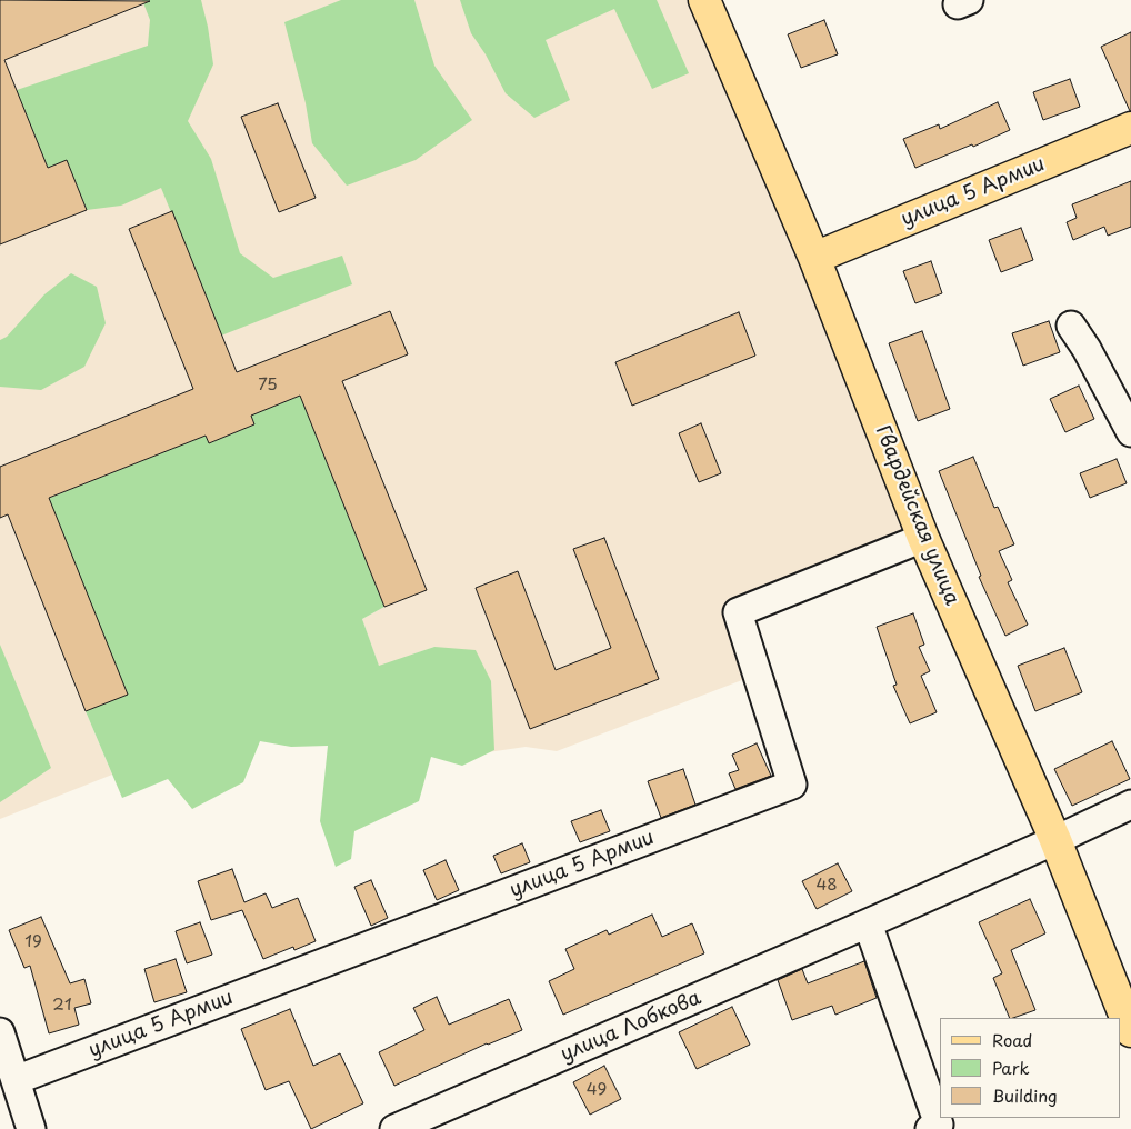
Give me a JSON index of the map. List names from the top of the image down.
{
  "streets": {
    "main road": ["улица 5 Армии", "Гвардейская улица"],
    "street": ["улица Лобкова"]
  },
  "crossings": [
    ["улица 5 Армии", "Гвардейская улица"],
    ["Гвардейская улица", "улица Лобкова"]
  ],
  "house_numbers": [
    "75",
    "48",
    "19",
    "21",
    "49"
  ],
  "legend": ["Road", "Park", "Building"]
}
